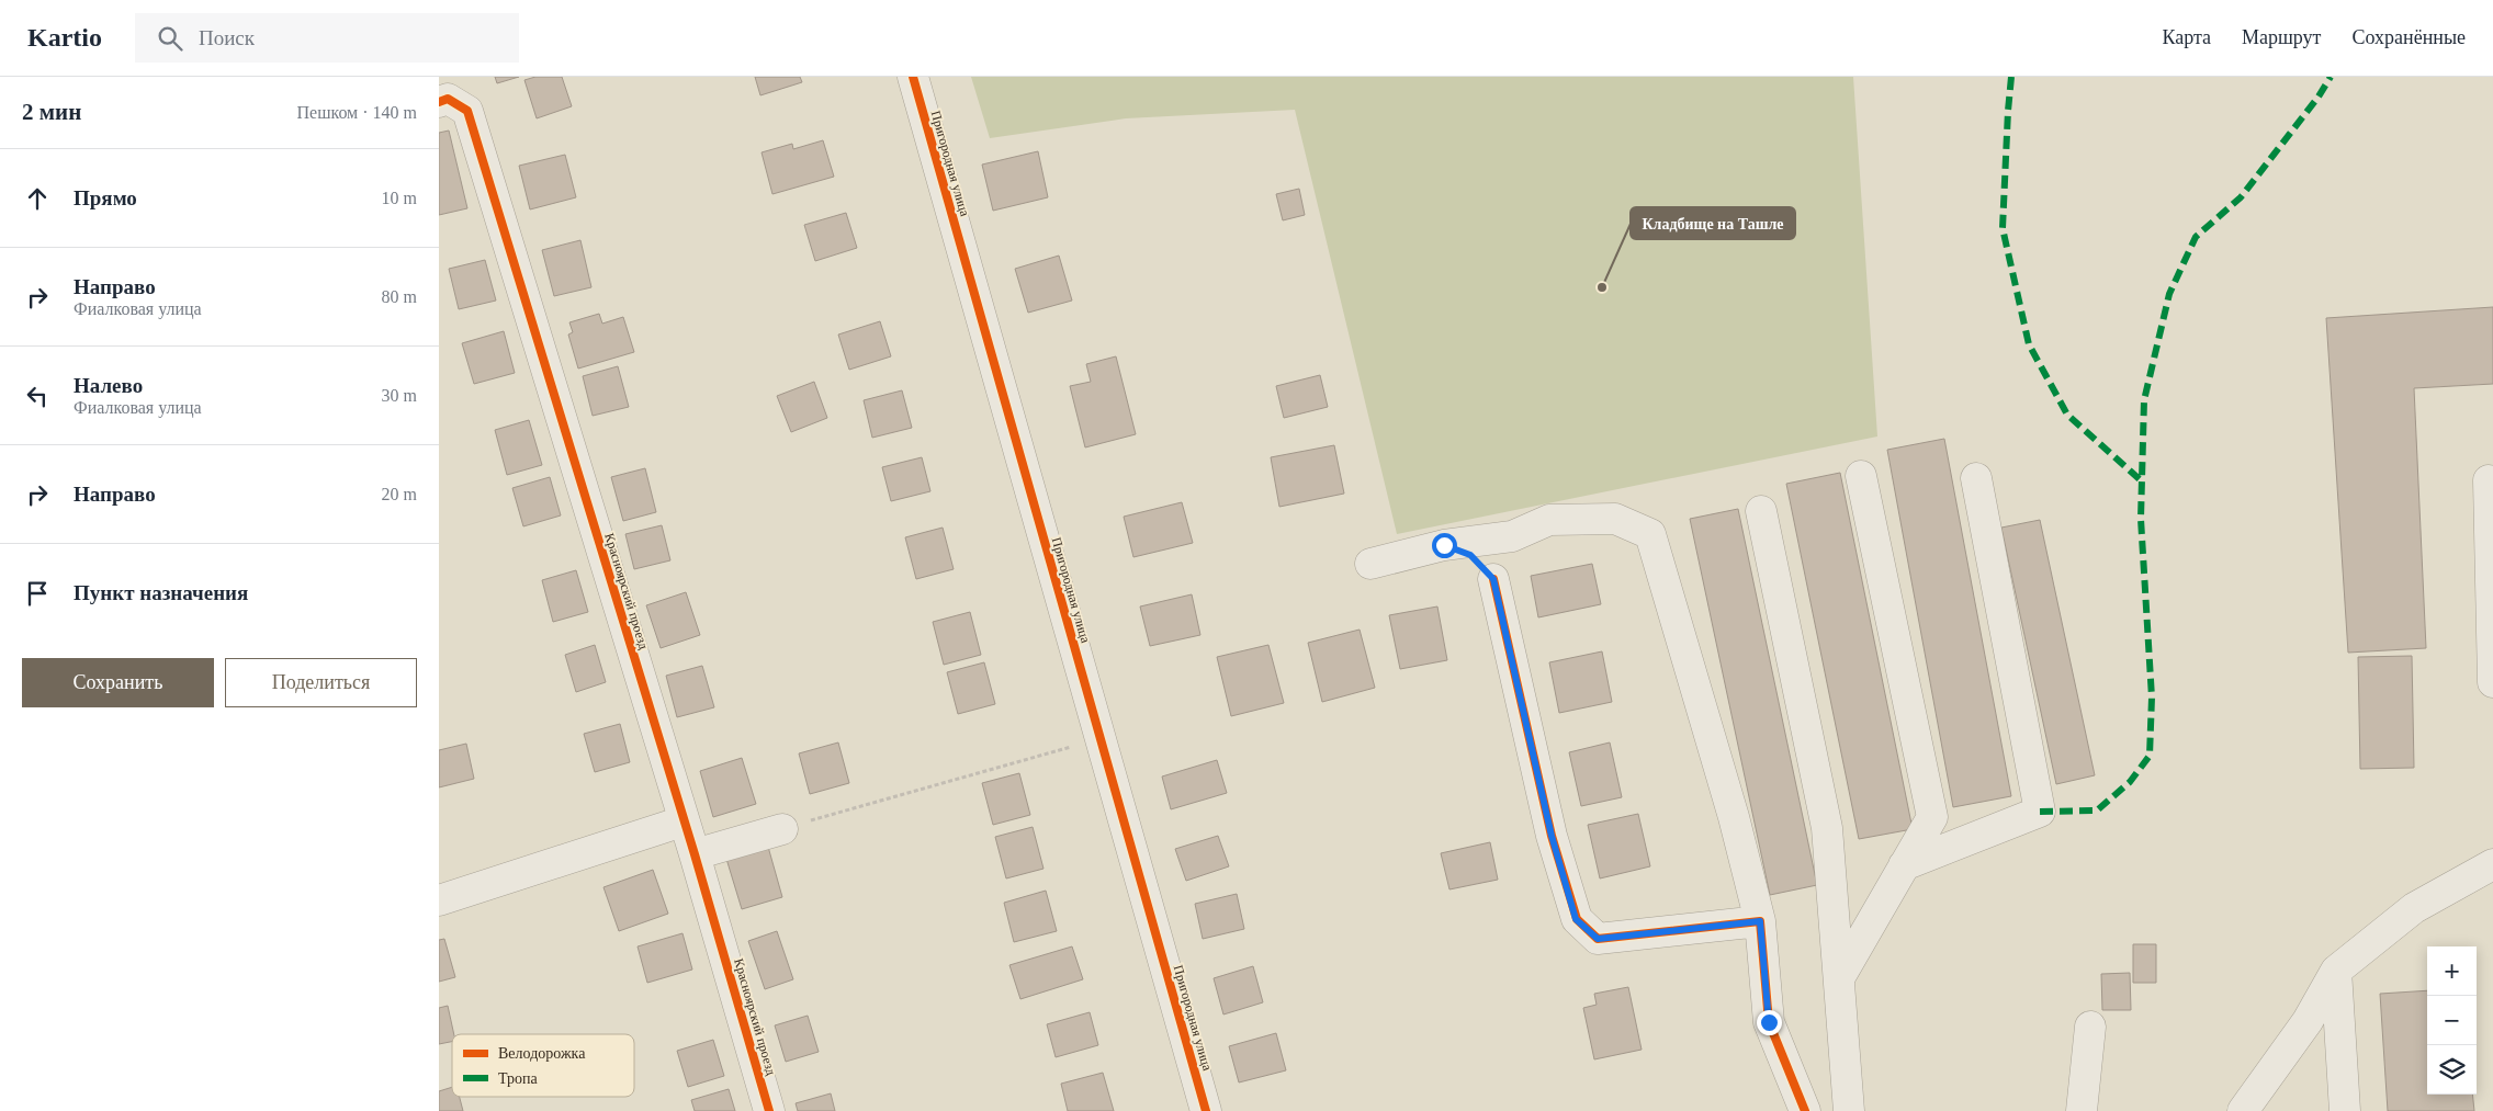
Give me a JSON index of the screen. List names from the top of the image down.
{
  "streets": {
    "street": ["Пригородная улица", "Красноярский проезд"]
  },
  "places": ["Кладбище на Ташле"],
  "legend": ["Велодорожка", "Тропа"],
  "page": {
    "header": "Kartio",
    "search": "Поиск",
    "nav": ["Карта", "Маршрут", "Сохранённые"],
    "heading": ["2 мин", "Пешком · 140 m"],
    "list": [
      ["Прямо", "10 m"],
      ["Направо", "Фиалковая улица", "80 m"],
      ["Налево", "Фиалковая улица", "30 m"],
      ["Направо", "20 m"],
      "Пункт назначения"
    ],
    "buttons": ["Сохранить", "Поделиться"],
    "map_buttons": ["+", "−"]
  }
}
